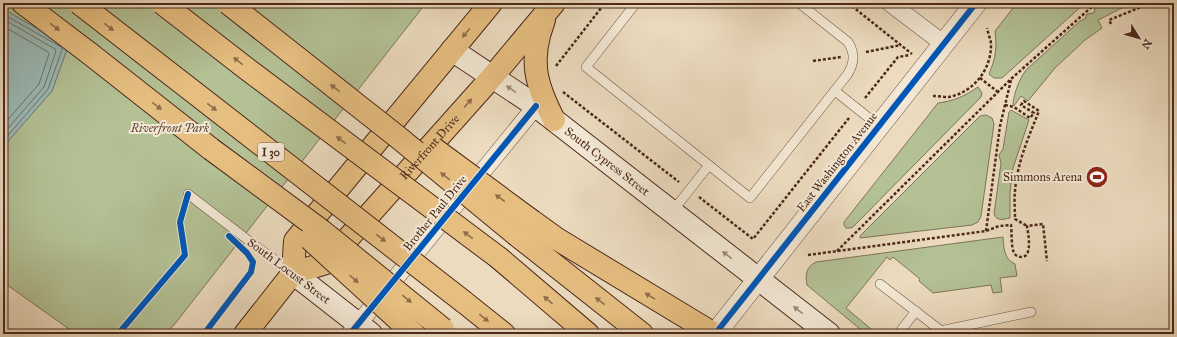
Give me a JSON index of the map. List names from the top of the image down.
{
  "streets": {
    "main road": [
      "Riverfront Drive",
      "I 30",
      "South Cypress Street",
      "South Locust Street"
    ],
    "street": ["East Washington Avenue", "Brother Paul Drive"]
  },
  "crossings": [
    ["Riverfront Drive", "South Cypress Street"],
    ["Riverfront Drive", "South Locust Street"],
    ["South Cypress Street", "East Washington Avenue"],
    ["South Cypress Street", "Brother Paul Drive"],
    ["Brother Paul Drive", "South Locust Street"]
  ],
  "parks": ["Riverfront Park"],
  "places": {
    "sports": ["Simmons Arena"]
  },
  "north": "bottom right"
}
